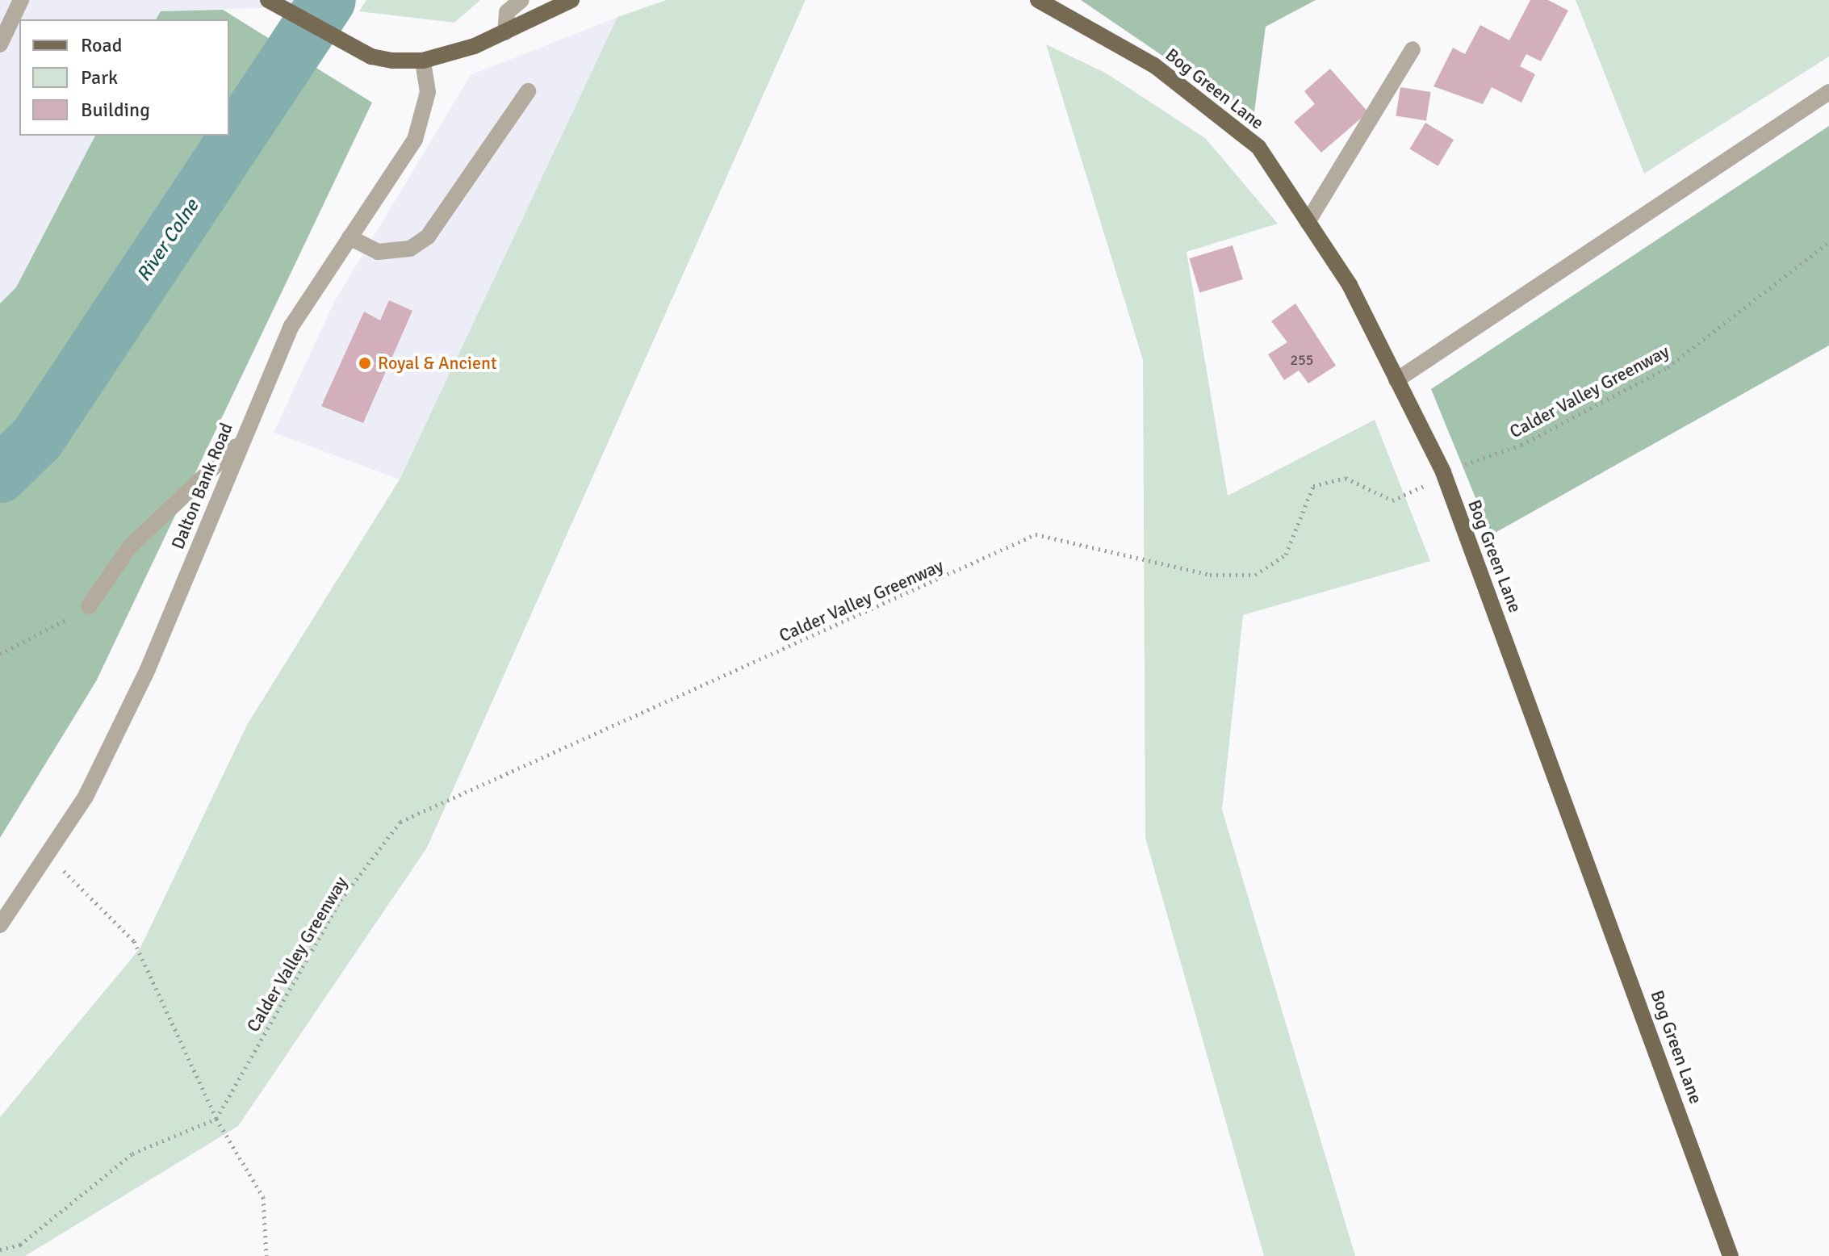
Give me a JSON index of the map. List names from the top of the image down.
{
  "streets": {
    "main road": ["Bog Green Lane"],
    "street": ["Dalton Bank Road"],
    "path": ["Calder Valley Greenway"]
  },
  "crossings": [
    ["Bog Green Lane", "Calder Valley Greenway"]
  ],
  "water": ["River Colne"],
  "places": ["Royal & Ancient"],
  "house_numbers": ["255"],
  "legend": ["Road", "Park", "Building"]
}
